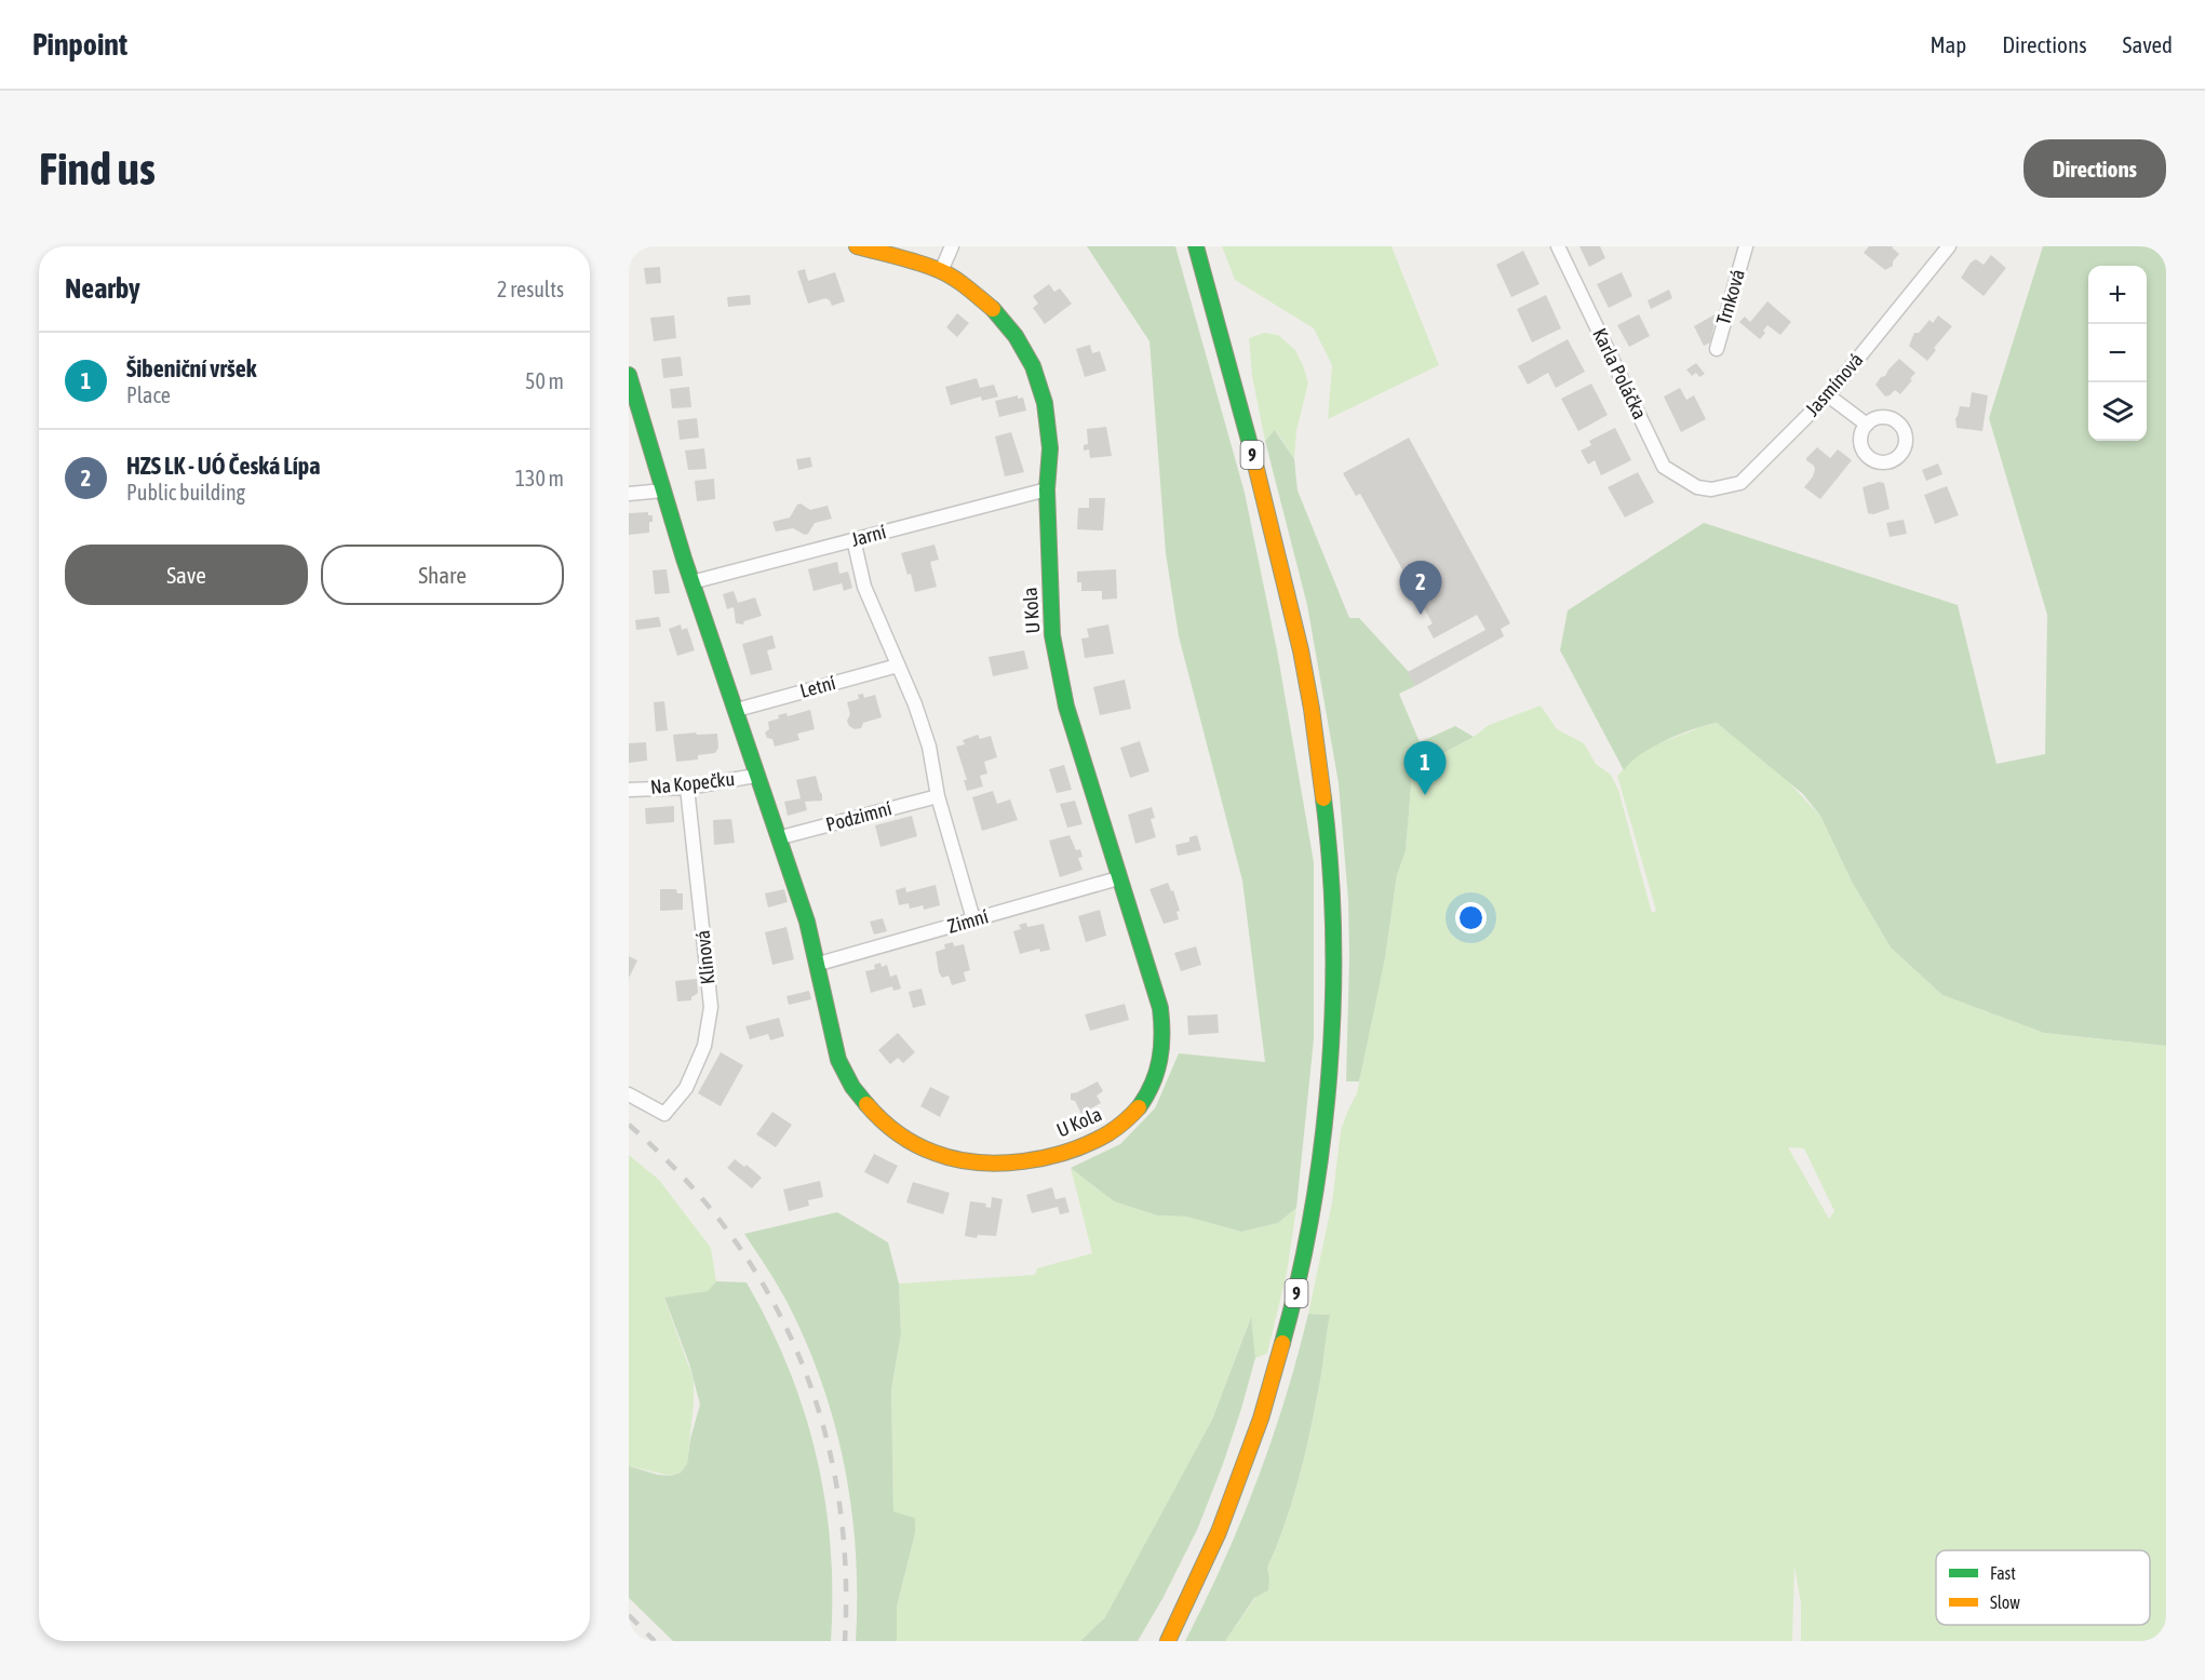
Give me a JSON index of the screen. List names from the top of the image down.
{
  "streets": {
    "street": [
      "Trnková",
      "Karla Poláčka",
      "Jasmínová",
      "9",
      "Jarní",
      "U Kola",
      "Letní",
      "Na Kopečku",
      "Podzimní",
      "Zimní",
      "Klínová"
    ]
  },
  "crossings": [
    ["Karla Poláčka", "Jasmínová"],
    ["Jarní", "U Kola"],
    ["U Kola", "Letní"],
    ["U Kola", "Na Kopečku"],
    ["U Kola", "Podzimní"],
    ["U Kola", "Zimní"],
    ["Na Kopečku", "Klínová"]
  ],
  "legend": ["Fast", "Slow"],
  "page": {
    "header": "Pinpoint",
    "nav": ["Map", "Directions", "Saved"],
    "buttons": [
      "Directions",
      ["Save", "Share"]
    ],
    "title": "Find us",
    "heading": ["Nearby", "2 results"],
    "map_buttons": ["+", "−"],
    "list": [
      {
        "mark": "1",
        "name": "Šibeniční vršek",
        "note": "Place",
        "value": "50 m"
      },
      {
        "mark": "2",
        "name": "HZS LK - UÓ Česká Lípa",
        "note": "Public building",
        "value": "130 m"
      }
    ],
    "pins": ["2", "1"]
  }
}
